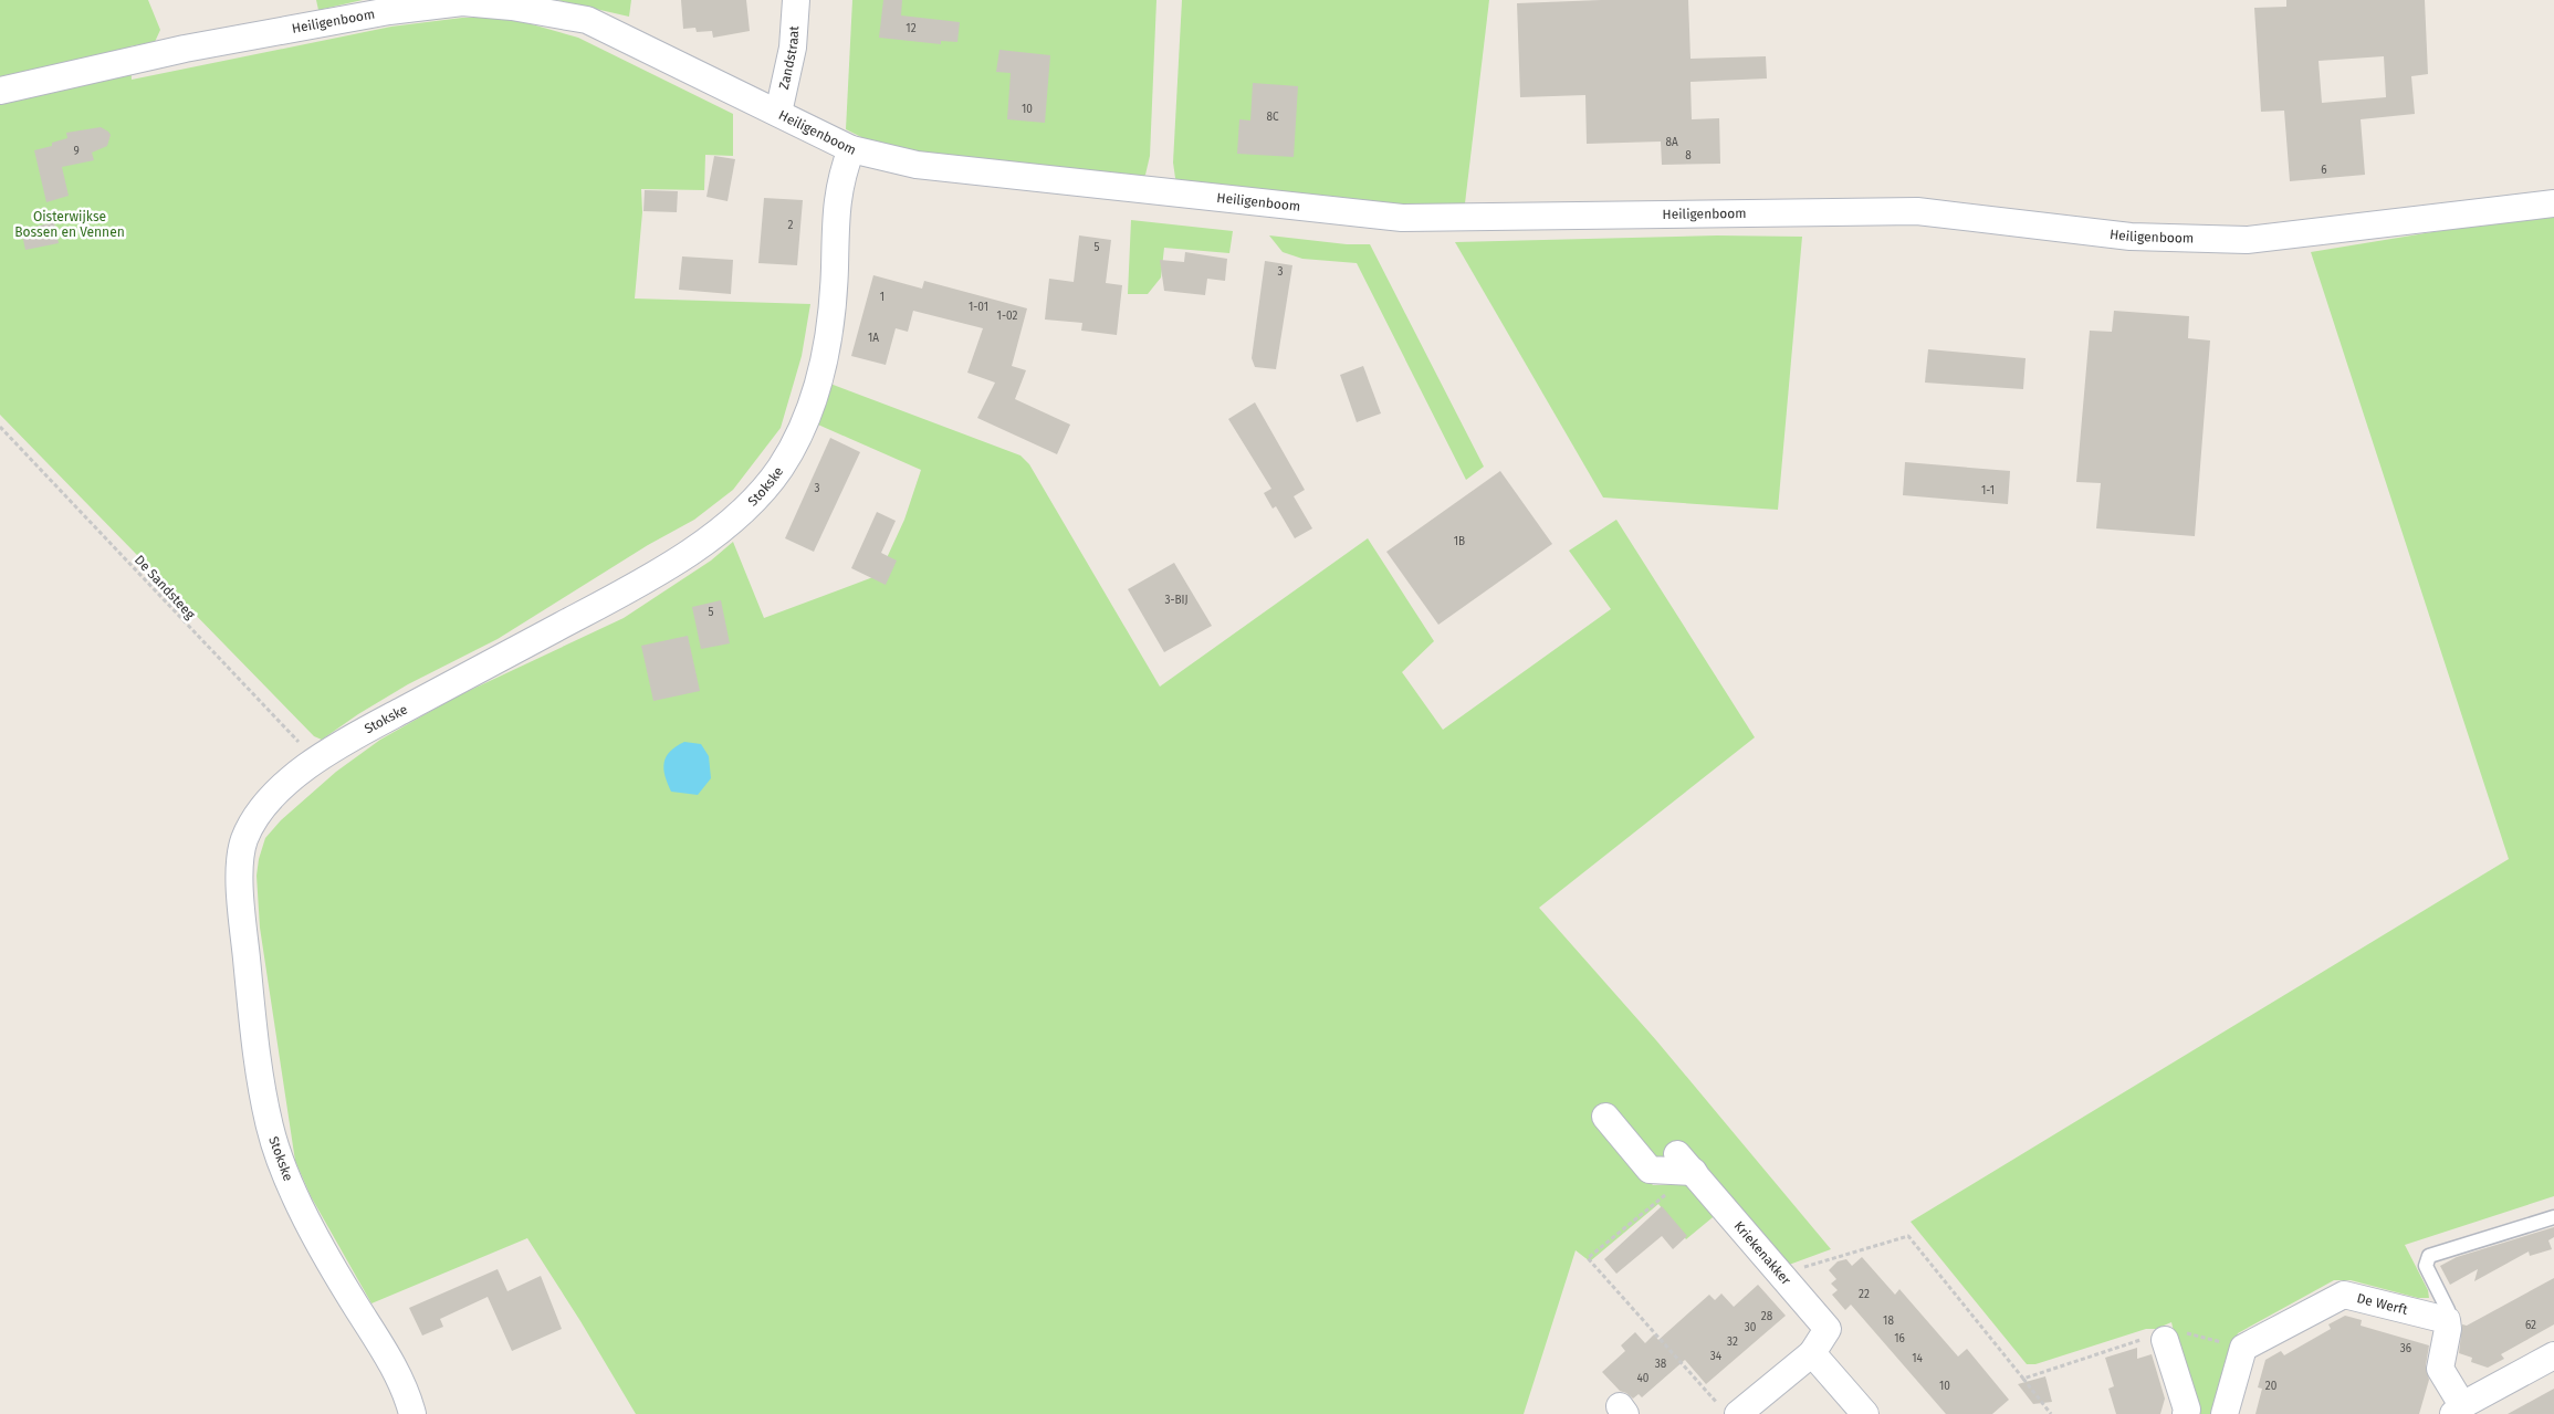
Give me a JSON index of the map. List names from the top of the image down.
{
  "streets": {
    "street": [
      "Heiligenboom",
      "Zandstraat",
      "Stokske",
      "Kriekenakker",
      "De Werft"
    ],
    "path": ["De Sandsteeg"]
  },
  "crossings": [
    ["Heiligenboom", "Zandstraat"],
    ["Heiligenboom", "Stokske"],
    ["Stokske", "De Sandsteeg"]
  ],
  "parks": ["Oisterwijkse Bossen en Vennen"],
  "house_numbers": [
    "12",
    "10",
    "8C",
    "8A",
    "9",
    "8",
    "6",
    "2",
    "5",
    "3",
    "1",
    "1-01",
    "1-02",
    "1A",
    "3",
    "1-1",
    "1B",
    "3-BIJ",
    "5",
    "22",
    "28",
    "18",
    "62",
    "30",
    "16",
    "32",
    "36",
    "34",
    "14",
    "38",
    "40",
    "10",
    "20"
  ]
}
